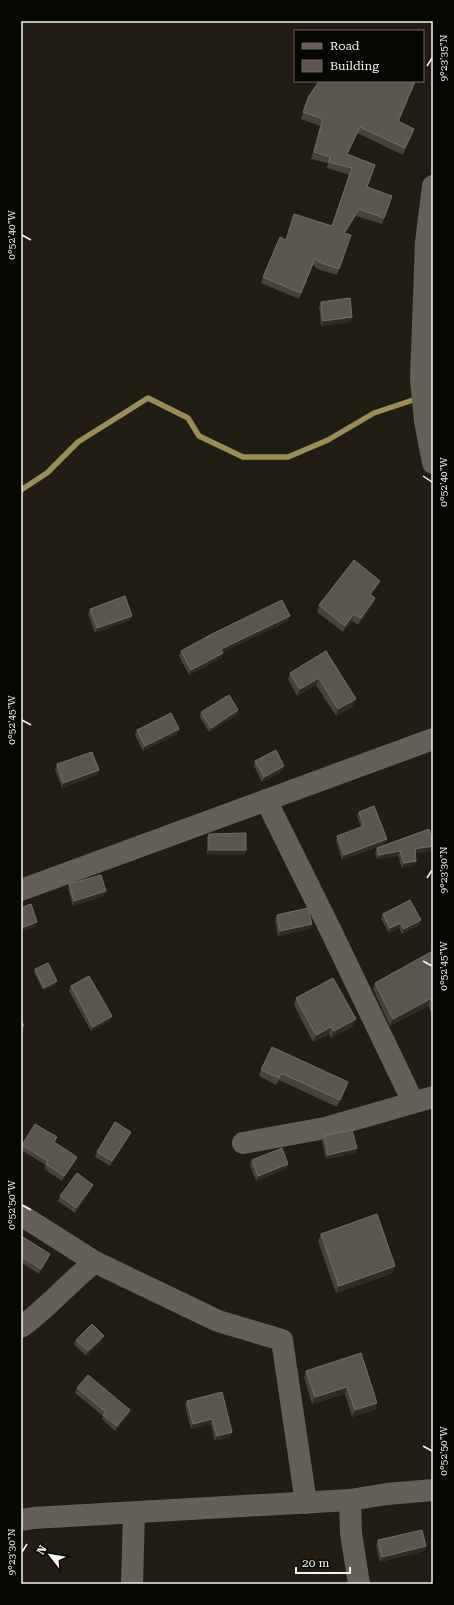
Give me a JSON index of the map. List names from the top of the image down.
{
  "legend": ["Road", "Building"],
  "scale_bar": "20 m",
  "north": "top left",
  "coordinates": [
    "9°23'35\"N",
    "0°52'40\"W",
    "0°52'45\"W",
    "9°23'30\"N",
    "0°52'50\"W"
  ]
}
